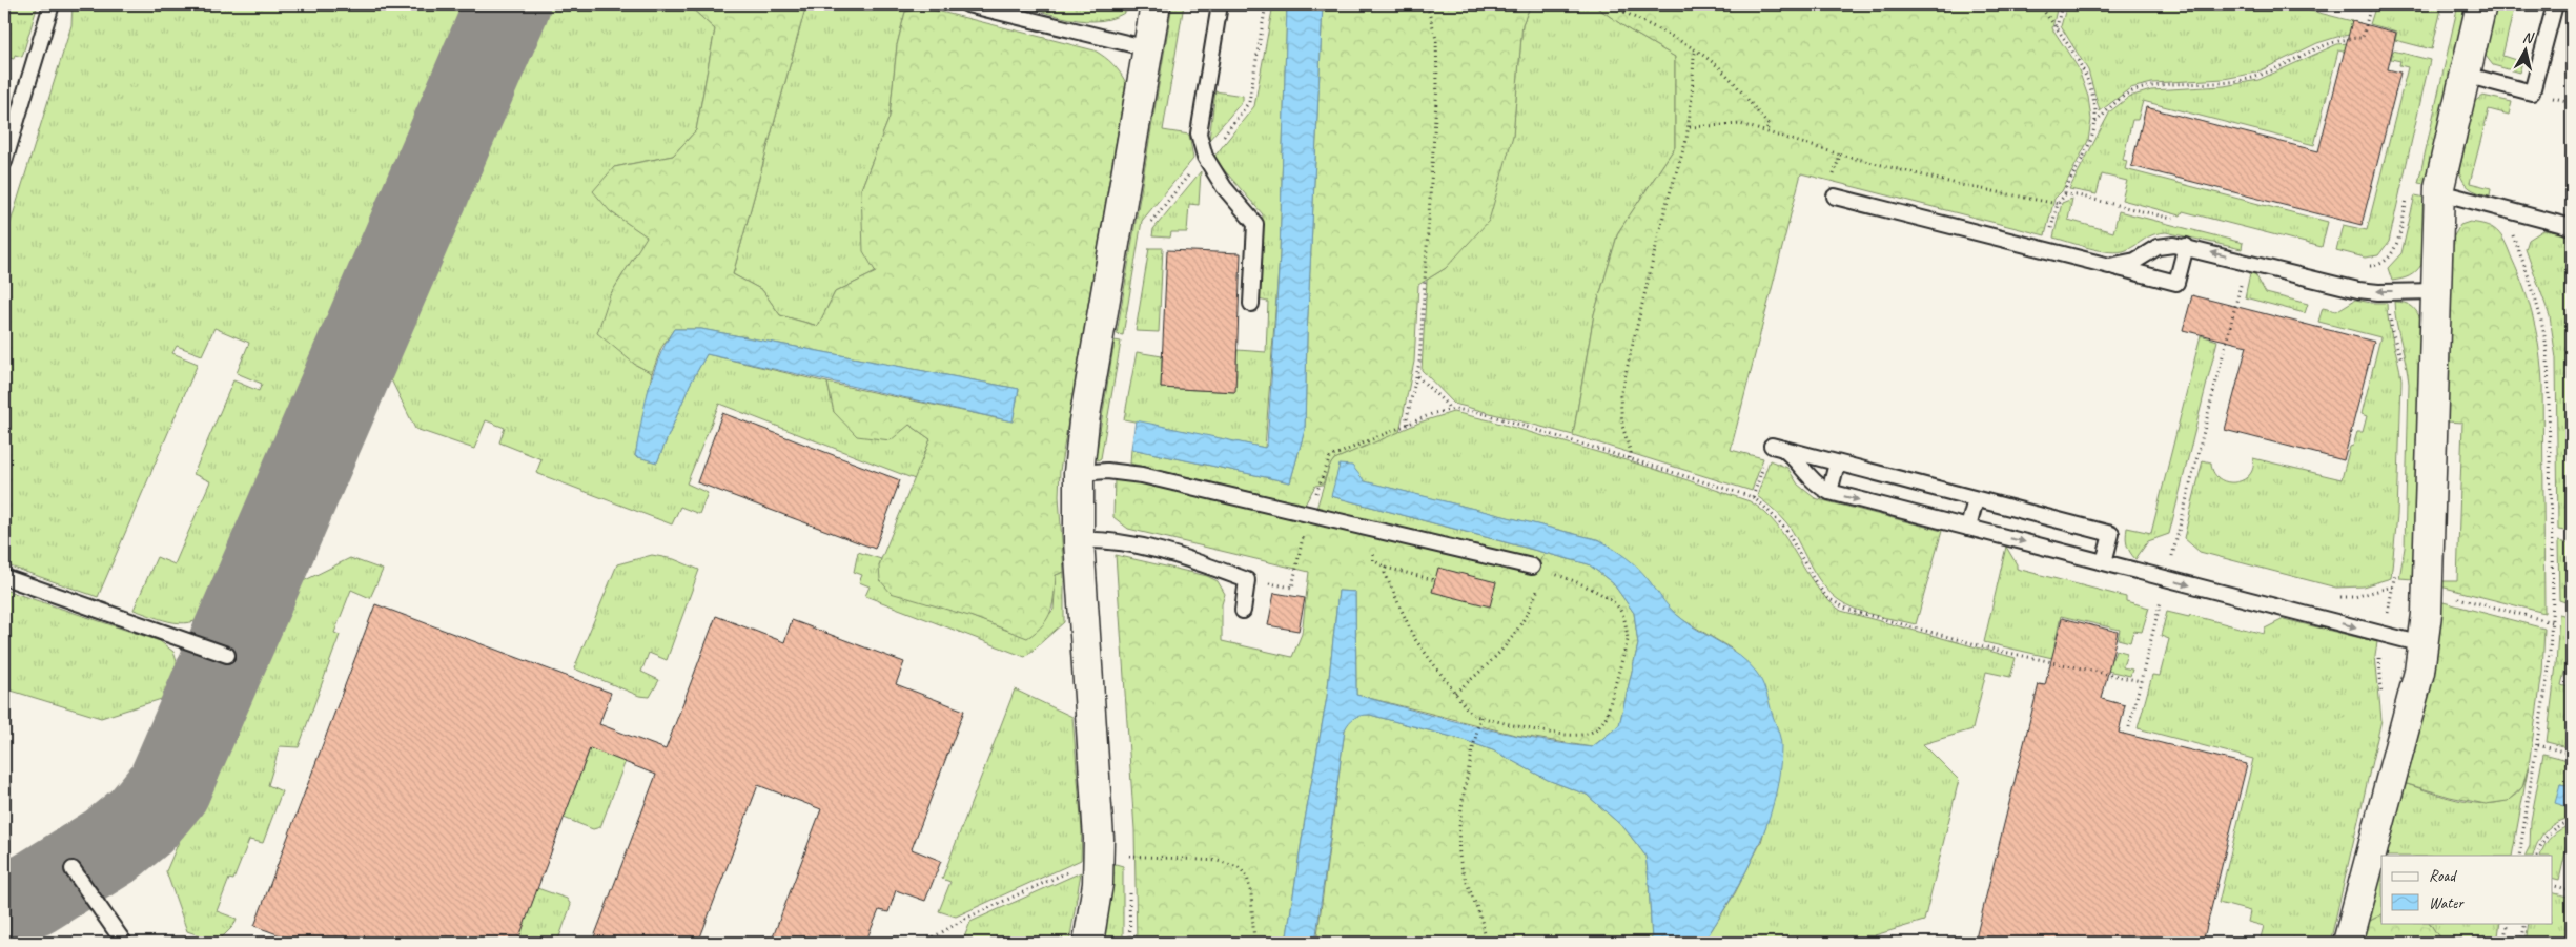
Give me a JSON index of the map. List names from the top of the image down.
{
  "legend": ["Road", "Water"],
  "north": "top"
}
